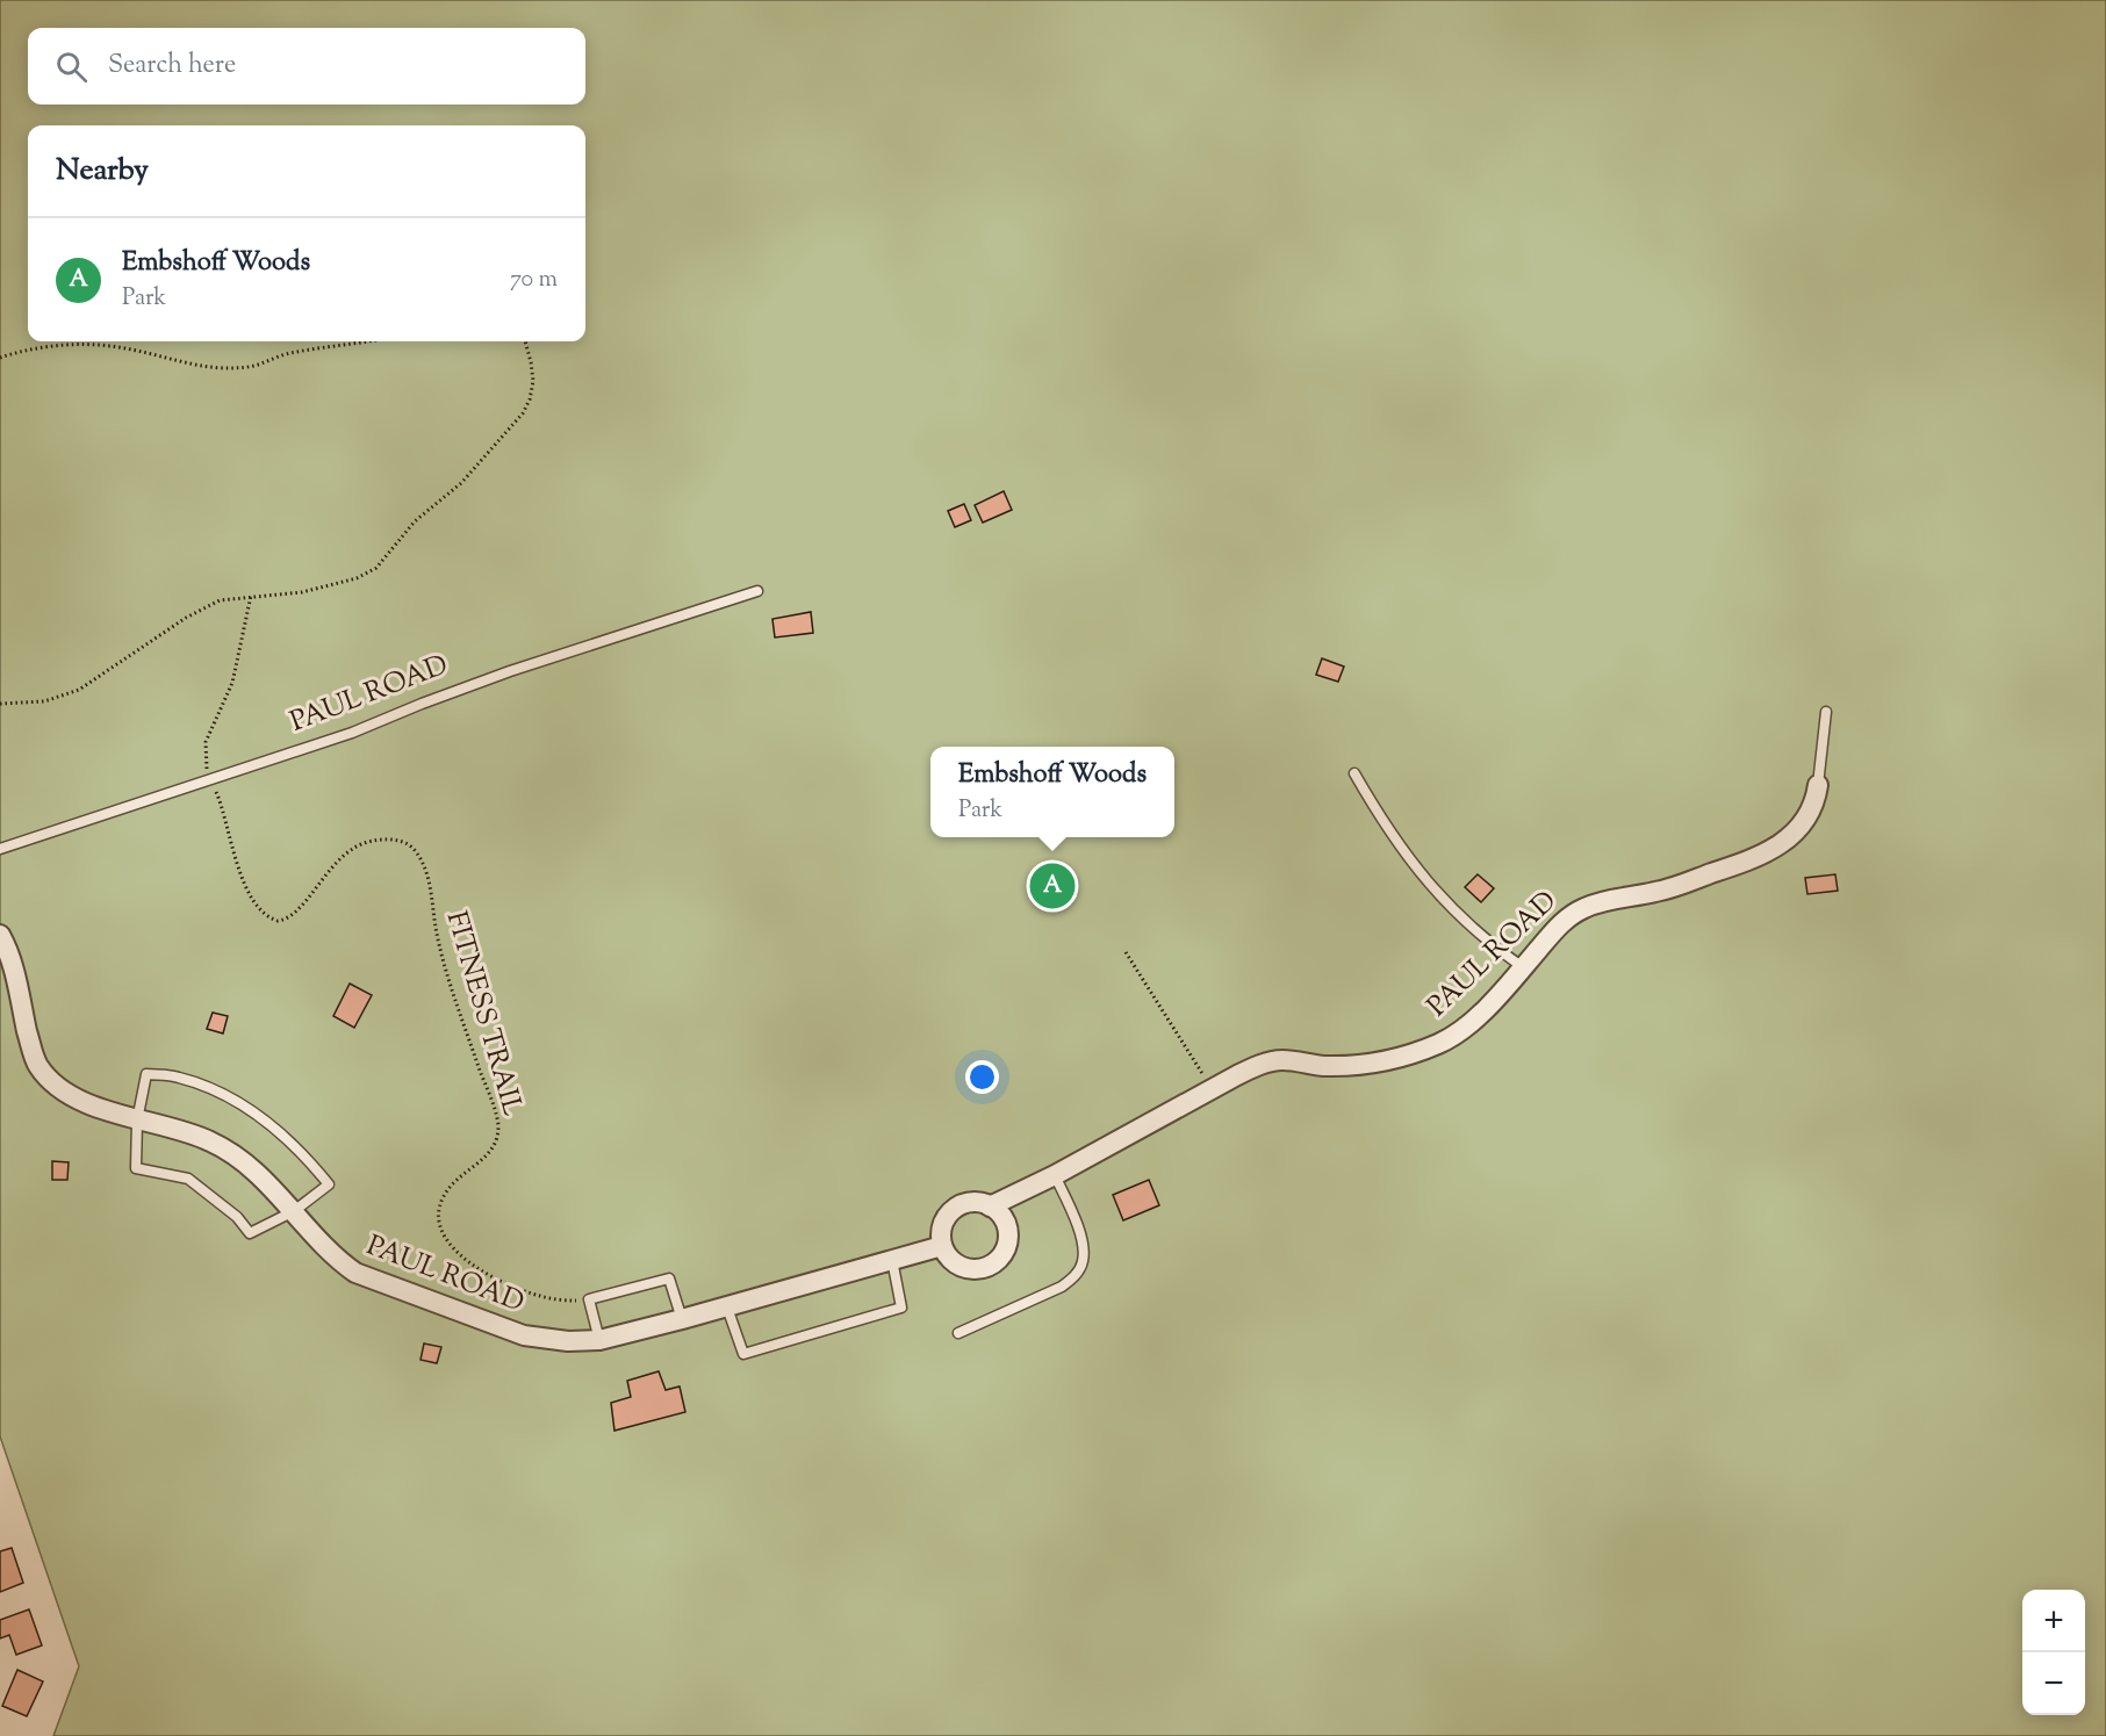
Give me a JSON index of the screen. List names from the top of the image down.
{
  "streets": {
    "street": ["PAUL ROAD"],
    "path": ["FITNESS TRAIL"]
  },
  "crossings": [
    ["PAUL ROAD", "FITNESS TRAIL"]
  ],
  "page": {
    "search": "Search here",
    "heading": "Nearby",
    "list": [
      {
        "mark": "A",
        "name": "Embshoff Woods",
        "note": "Park",
        "value": "70 m"
      }
    ],
    "popup": ["Embshoff Woods", "Park"],
    "pins": "A",
    "map_buttons": ["+", "−"]
  }
}
